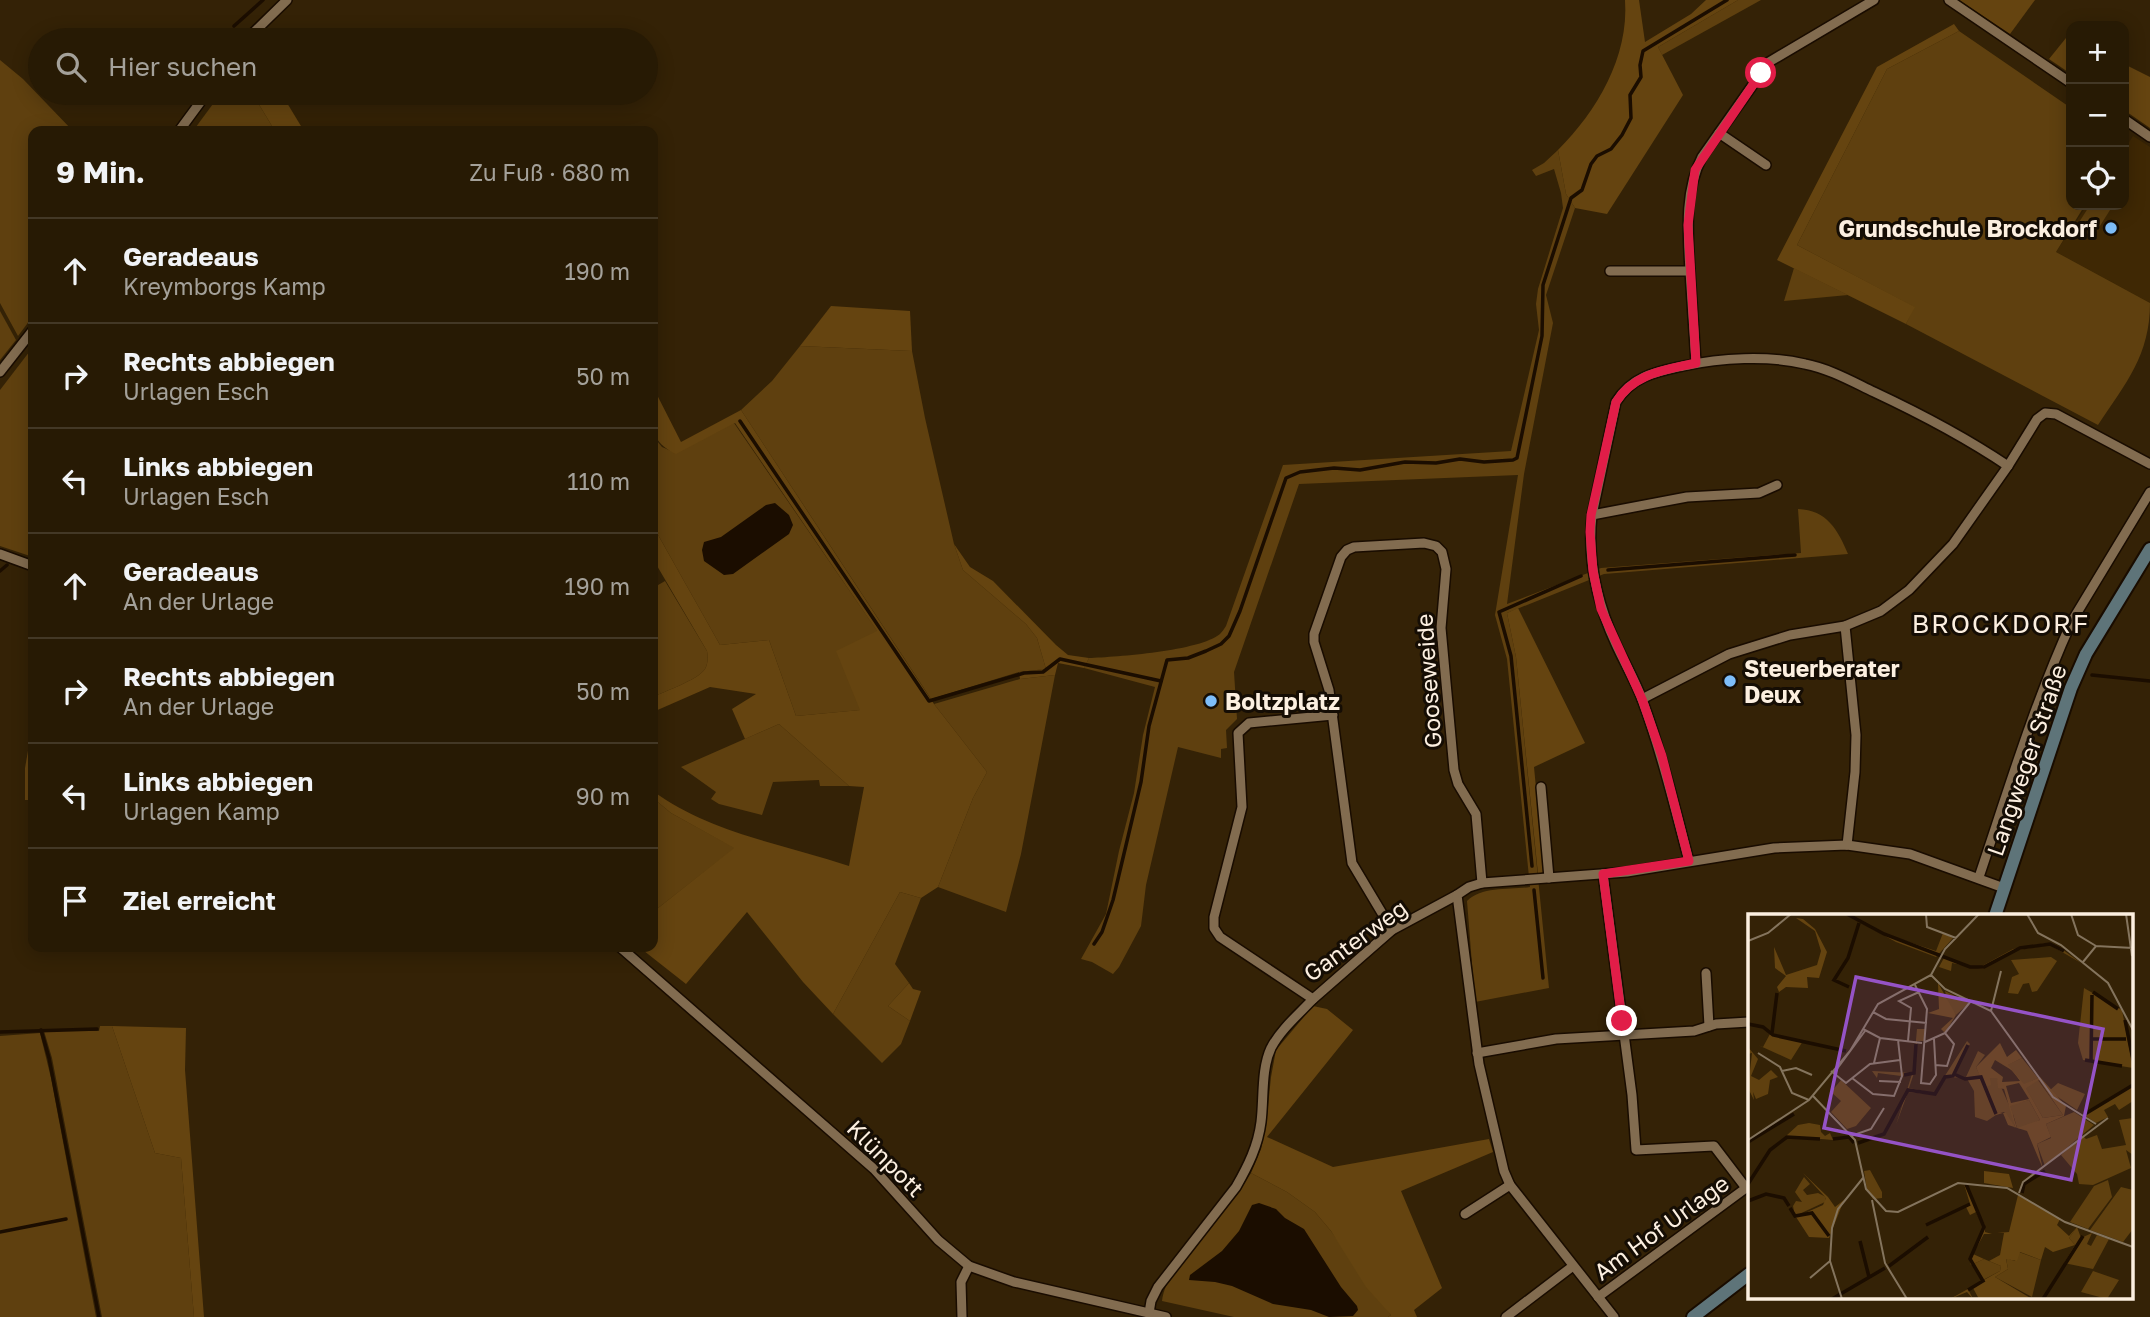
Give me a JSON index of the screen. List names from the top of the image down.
{
  "streets": {
    "street": [
      "Gooseweide",
      "Langweger Straße",
      "Ganterweg",
      "Klünpott",
      "Am Hof Urlage"
    ]
  },
  "crossings": [
    ["Gooseweide", "Ganterweg"]
  ],
  "districts": ["BROCKDORF"],
  "places": ["Grundschule Brockdorf", "Steuerberater Deux", "Boltzplatz"],
  "page": {
    "map_buttons": ["+", "−"],
    "search": "Hier suchen",
    "heading": ["9 Min.", "Zu Fuß · 680 m"],
    "list": [
      ["Geradeaus", "Kreymborgs Kamp", "190 m"],
      ["Rechts abbiegen", "Urlagen Esch", "50 m"],
      ["Links abbiegen", "Urlagen Esch", "110 m"],
      ["Geradeaus", "An der Urlage", "190 m"],
      ["Rechts abbiegen", "An der Urlage", "50 m"],
      ["Links abbiegen", "Urlagen Kamp", "90 m"],
      "Ziel erreicht"
    ]
  }
}
